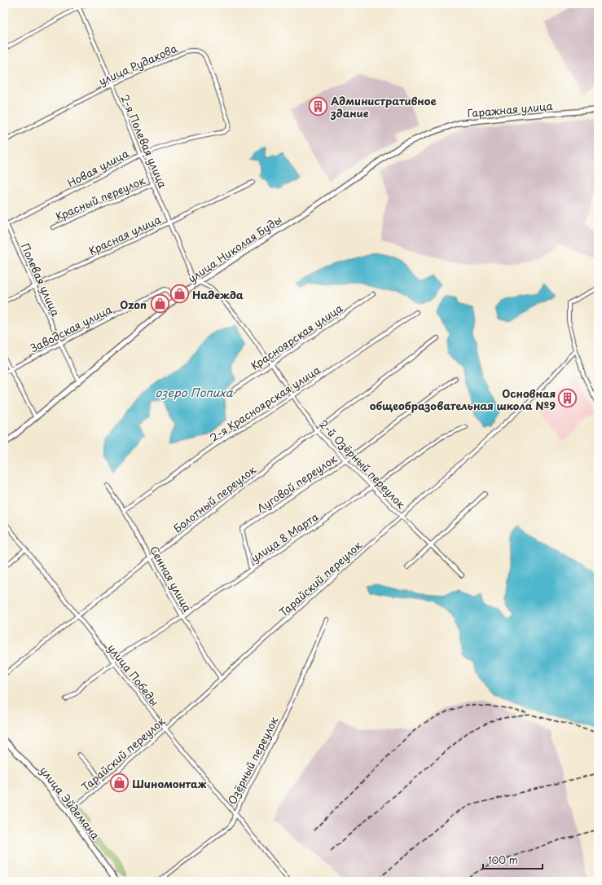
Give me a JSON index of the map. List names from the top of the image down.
{
  "streets": {
    "street": [
      "улица Рудакова",
      "Гаражная улица",
      "2-я Полевая улица",
      "Новая улица",
      "Красный переулок",
      "Красная улица",
      "улица Николая Буды",
      "Полевая улица",
      "Заводская улица",
      "Красноярская улица",
      "2-я Красноярская улица",
      "2-й Озёрный переулок",
      "Луговой переулок",
      "Болотный переулок",
      "улица 8 Марта",
      "Сенная улица",
      "Тарайский переулок",
      "улица Победы",
      "Озёрный переулок",
      "улица Эйдемана"
    ]
  },
  "crossings": [
    ["улица Рудакова", "2-я Полевая улица"],
    ["улица Рудакова", "Новая улица"],
    ["Гаражная улица", "улица Николая Буды"],
    ["2-я Полевая улица", "Новая улица"],
    ["2-я Полевая улица", "Красный переулок"],
    ["2-я Полевая улица", "Красная улица"],
    ["2-я Полевая улица", "улица Николая Буды"],
    ["2-я Полевая улица", "2-й Озёрный переулок"],
    ["Новая улица", "Полевая улица"],
    ["Красная улица", "Полевая улица"],
    ["улица Николая Буды", "Полевая улица"],
    ["улица Николая Буды", "Заводская улица"],
    ["улица Николая Буды", "2-й Озёрный переулок"],
    ["Полевая улица", "Заводская улица"],
    ["Красноярская улица", "2-й Озёрный переулок"],
    ["2-я Красноярская улица", "2-й Озёрный переулок"],
    ["2-я Красноярская улица", "Сенная улица"],
    ["2-й Озёрный переулок", "Луговой переулок"],
    ["2-й Озёрный переулок", "Болотный переулок"],
    ["2-й Озёрный переулок", "улица 8 Марта"],
    ["2-й Озёрный переулок", "Тарайский переулок"],
    ["Луговой переулок", "улица 8 Марта"],
    ["Болотный переулок", "Сенная улица"],
    ["Болотный переулок", "улица Победы"],
    ["улица 8 Марта", "Сенная улица"],
    ["улица 8 Марта", "улица Победы"],
    ["Сенная улица", "Тарайский переулок"],
    ["Тарайский переулок", "улица Победы"],
    ["Тарайский переулок", "улица Эйдемана"],
    ["улица Победы", "Озёрный переулок"]
  ],
  "water": ["озеро Попиха"],
  "places": {
    "building": ["Административное здание", "Основная общеобразовательная школа №9"],
    "shop": ["Надежда", "Ozon", "Шиномонтаж"]
  },
  "scale_bar": "100 m"
}
